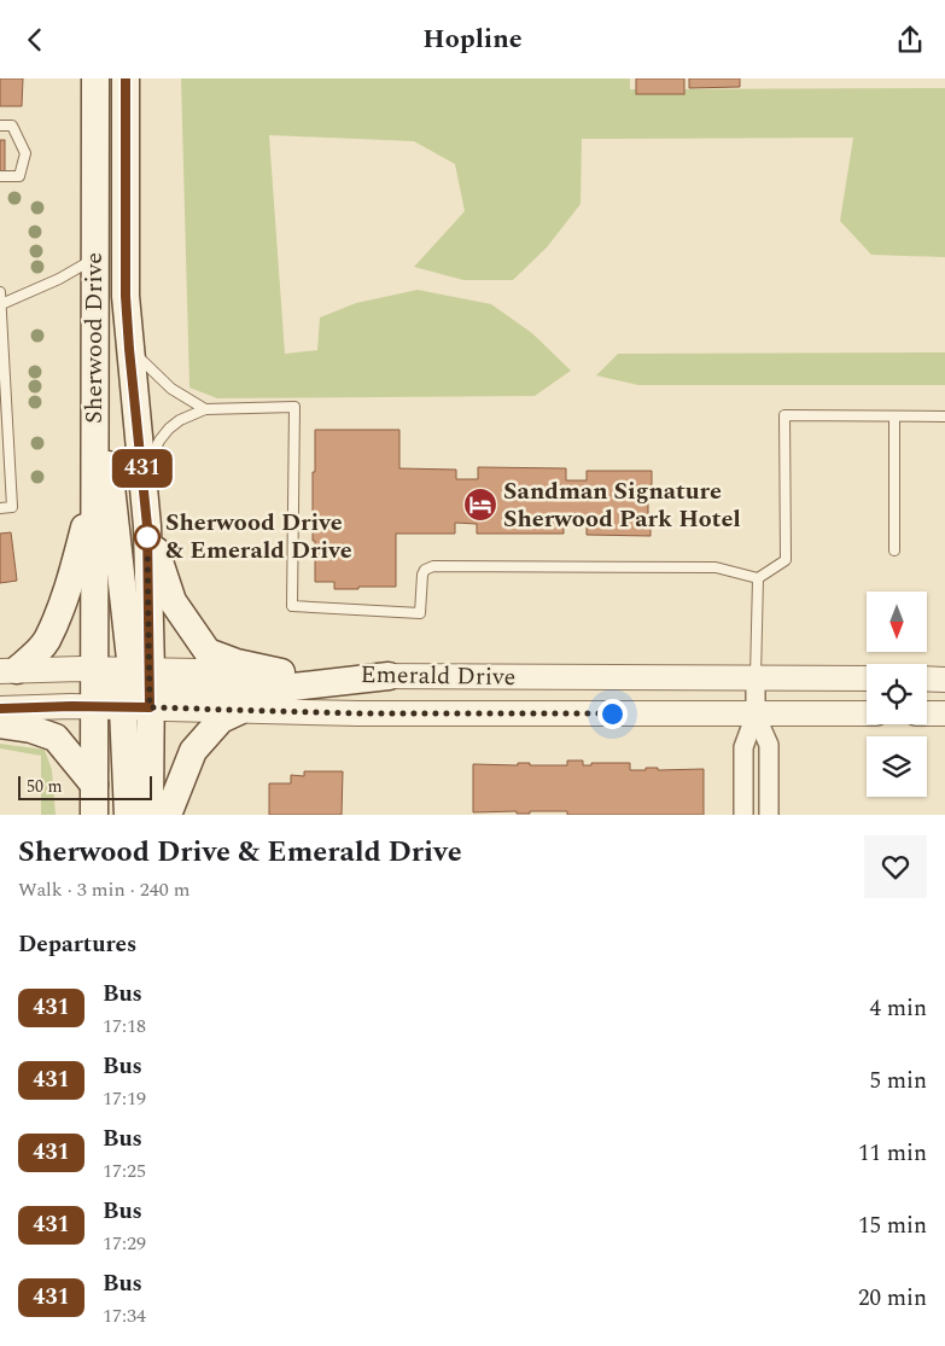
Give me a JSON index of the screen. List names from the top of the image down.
{
  "streets": {
    "main road": ["Sherwood Drive"],
    "street": ["Emerald Drive"]
  },
  "crossings": [
    ["Sherwood Drive", "Emerald Drive"]
  ],
  "places": {
    "hotel": ["Sandman Signature Sherwood Park Hotel"],
    "other": ["Sherwood Drive & Emerald Drive"]
  },
  "lines": ["bus line 431"],
  "scale_bar": "50 m",
  "north": "bottom",
  "page": {
    "header": "Hopline",
    "on_map": "431",
    "scale": "50 m",
    "heading": [
      ["Sherwood Drive & Emerald Drive", "Walk · 3 min · 240 m"],
      "Departures"
    ],
    "list": [
      {
        "mark": "431",
        "name": "Bus",
        "note": "17:18",
        "value": "4 min"
      },
      {
        "mark": "431",
        "name": "Bus",
        "note": "17:19",
        "value": "5 min"
      },
      {
        "mark": "431",
        "name": "Bus",
        "note": "17:25",
        "value": "11 min"
      },
      {
        "mark": "431",
        "name": "Bus",
        "note": "17:29",
        "value": "15 min"
      },
      {
        "mark": "431",
        "name": "Bus",
        "note": "17:34",
        "value": "20 min"
      }
    ]
  }
}
